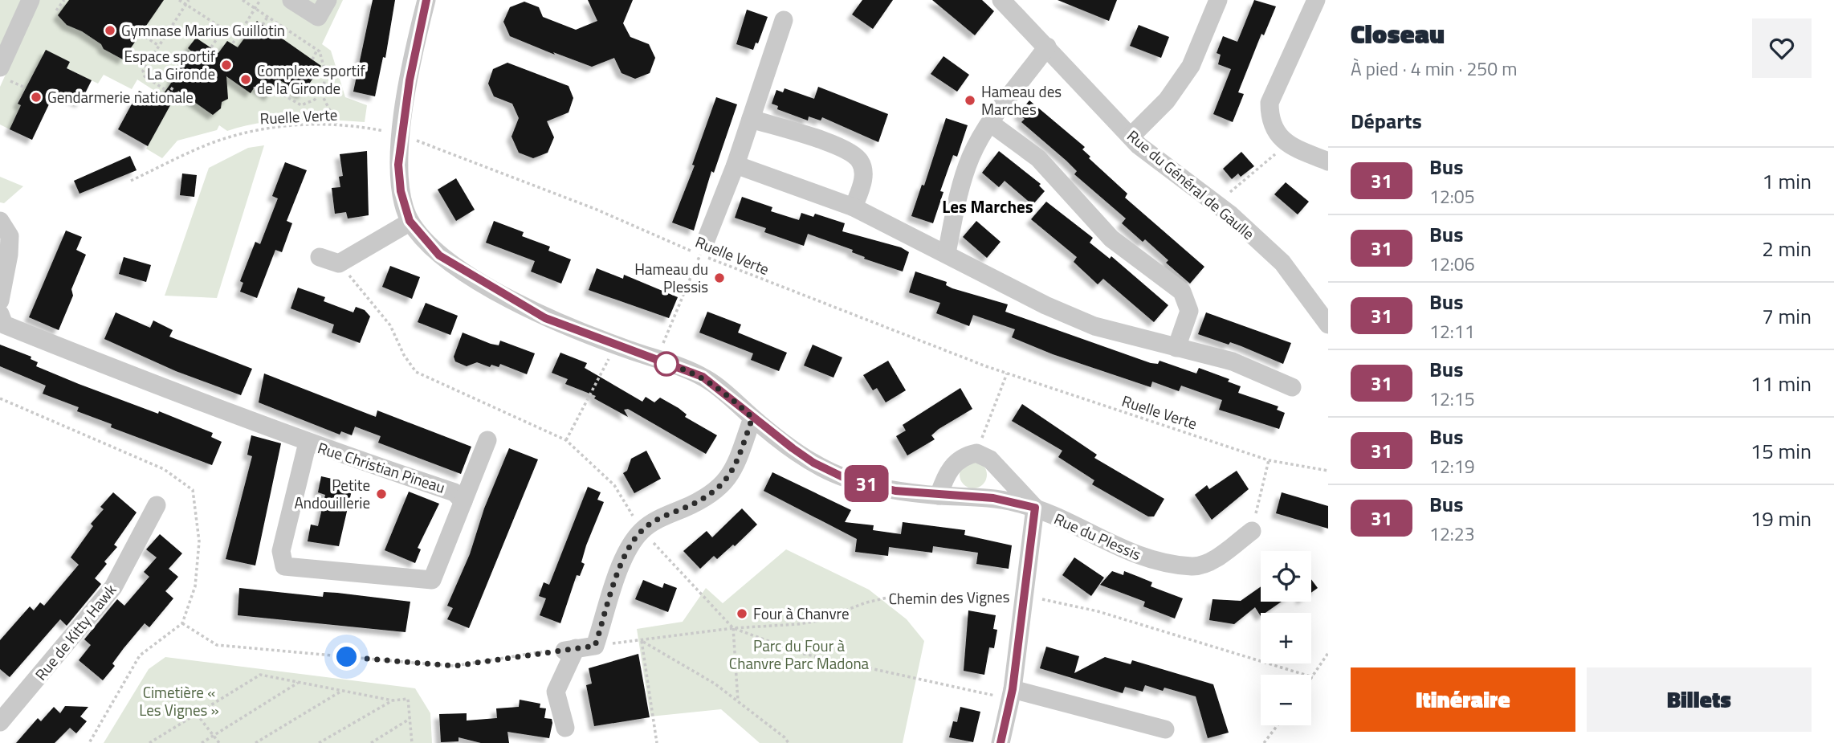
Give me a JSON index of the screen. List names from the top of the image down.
{
  "streets": {
    "street": [
      "Rue du Général de Gaulle",
      "Rue Christian Pineau",
      "Rue du Plessis",
      "Rue de Kitty Hawk"
    ],
    "path": ["Ruelle Verte", "Chemin des Vignes"]
  },
  "crossings": [
    ["Ruelle Verte", "Rue du Plessis"]
  ],
  "districts": ["Les Marches"],
  "parks": ["Parc du Four à Chanvre Parc Madona", "Cimetière « Les Vignes »"],
  "places": [
    "Gymnase Marius Guillotin",
    "Espace sportif La Gironde",
    "Complexe sportif de la Gironde",
    "Gendarmerie nationale",
    "Hameau des Marches",
    "Hameau du Plessis",
    "Petite Andouillerie",
    "Four à Chanvre"
  ],
  "lines": ["bus line 31"],
  "page": {
    "on_map": "31",
    "heading": [
      ["Closeau", "À pied · 4 min · 250 m"],
      "Départs"
    ],
    "list": [
      {
        "mark": "31",
        "name": "Bus",
        "note": "12:05",
        "value": "1 min"
      },
      {
        "mark": "31",
        "name": "Bus",
        "note": "12:06",
        "value": "2 min"
      },
      {
        "mark": "31",
        "name": "Bus",
        "note": "12:11",
        "value": "7 min"
      },
      {
        "mark": "31",
        "name": "Bus",
        "note": "12:15",
        "value": "11 min"
      },
      {
        "mark": "31",
        "name": "Bus",
        "note": "12:19",
        "value": "15 min"
      },
      {
        "mark": "31",
        "name": "Bus",
        "note": "12:23",
        "value": "19 min"
      }
    ],
    "map_buttons": ["+", "−"],
    "buttons": ["Itinéraire", "Billets"]
  }
}
